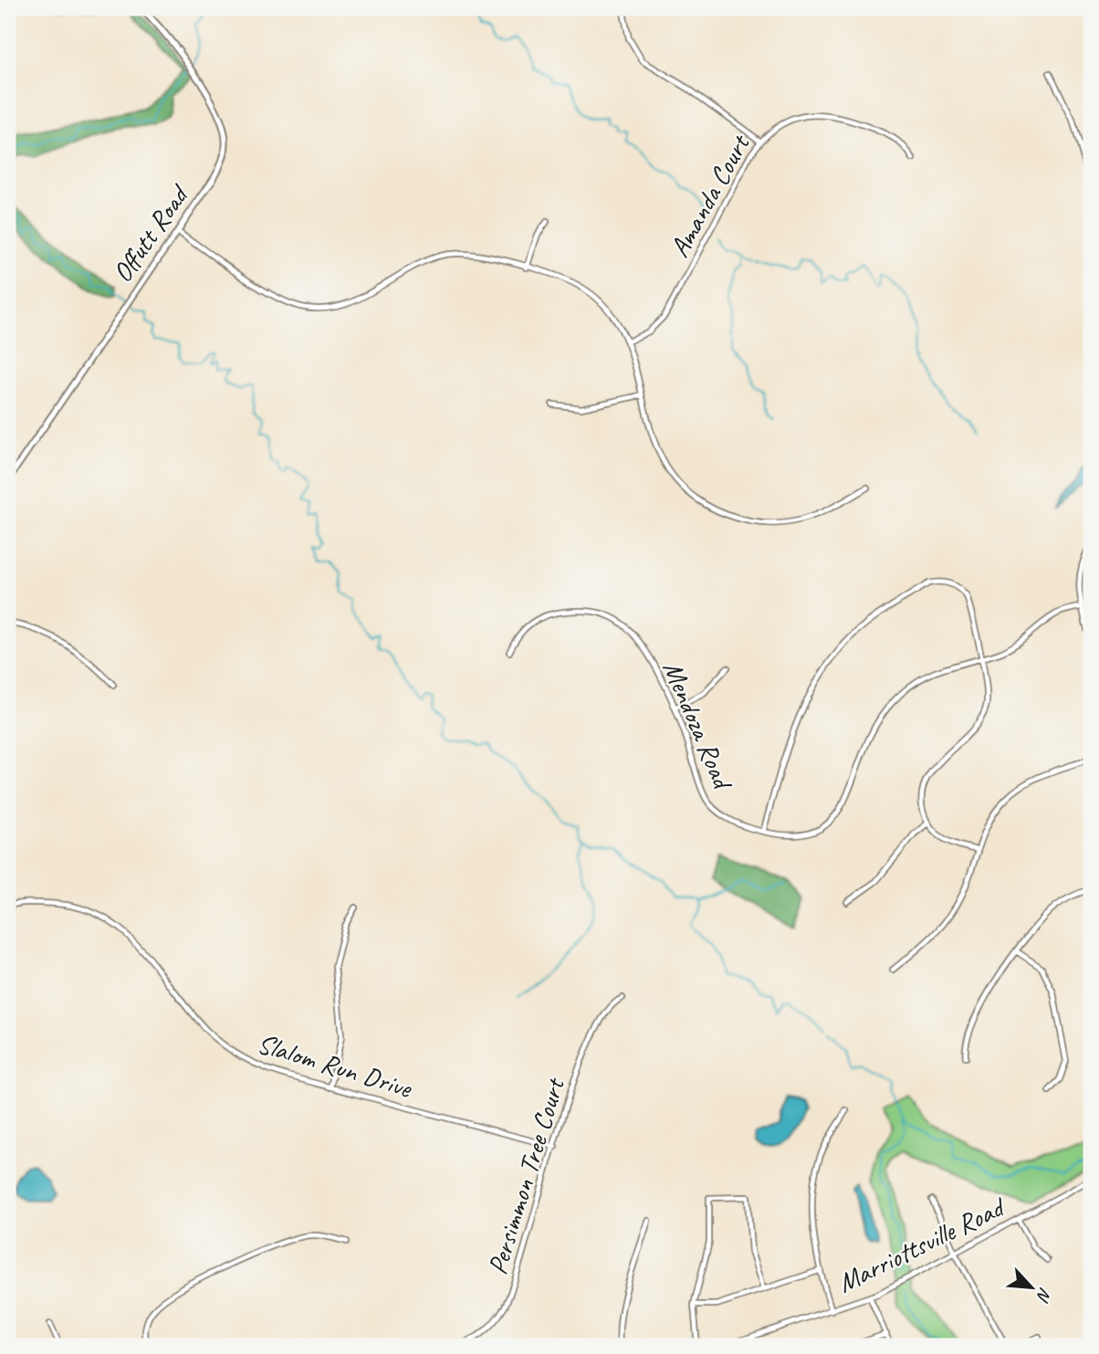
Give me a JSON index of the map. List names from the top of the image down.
{
  "streets": {
    "street": [
      "Amanda Court",
      "Offutt Road",
      "Mendoza Road",
      "Slalom Run Drive",
      "Persimmon Tree Court",
      "Marriottsville Road"
    ]
  },
  "crossings": [
    ["Slalom Run Drive", "Persimmon Tree Court"]
  ],
  "north": "bottom right"
}
